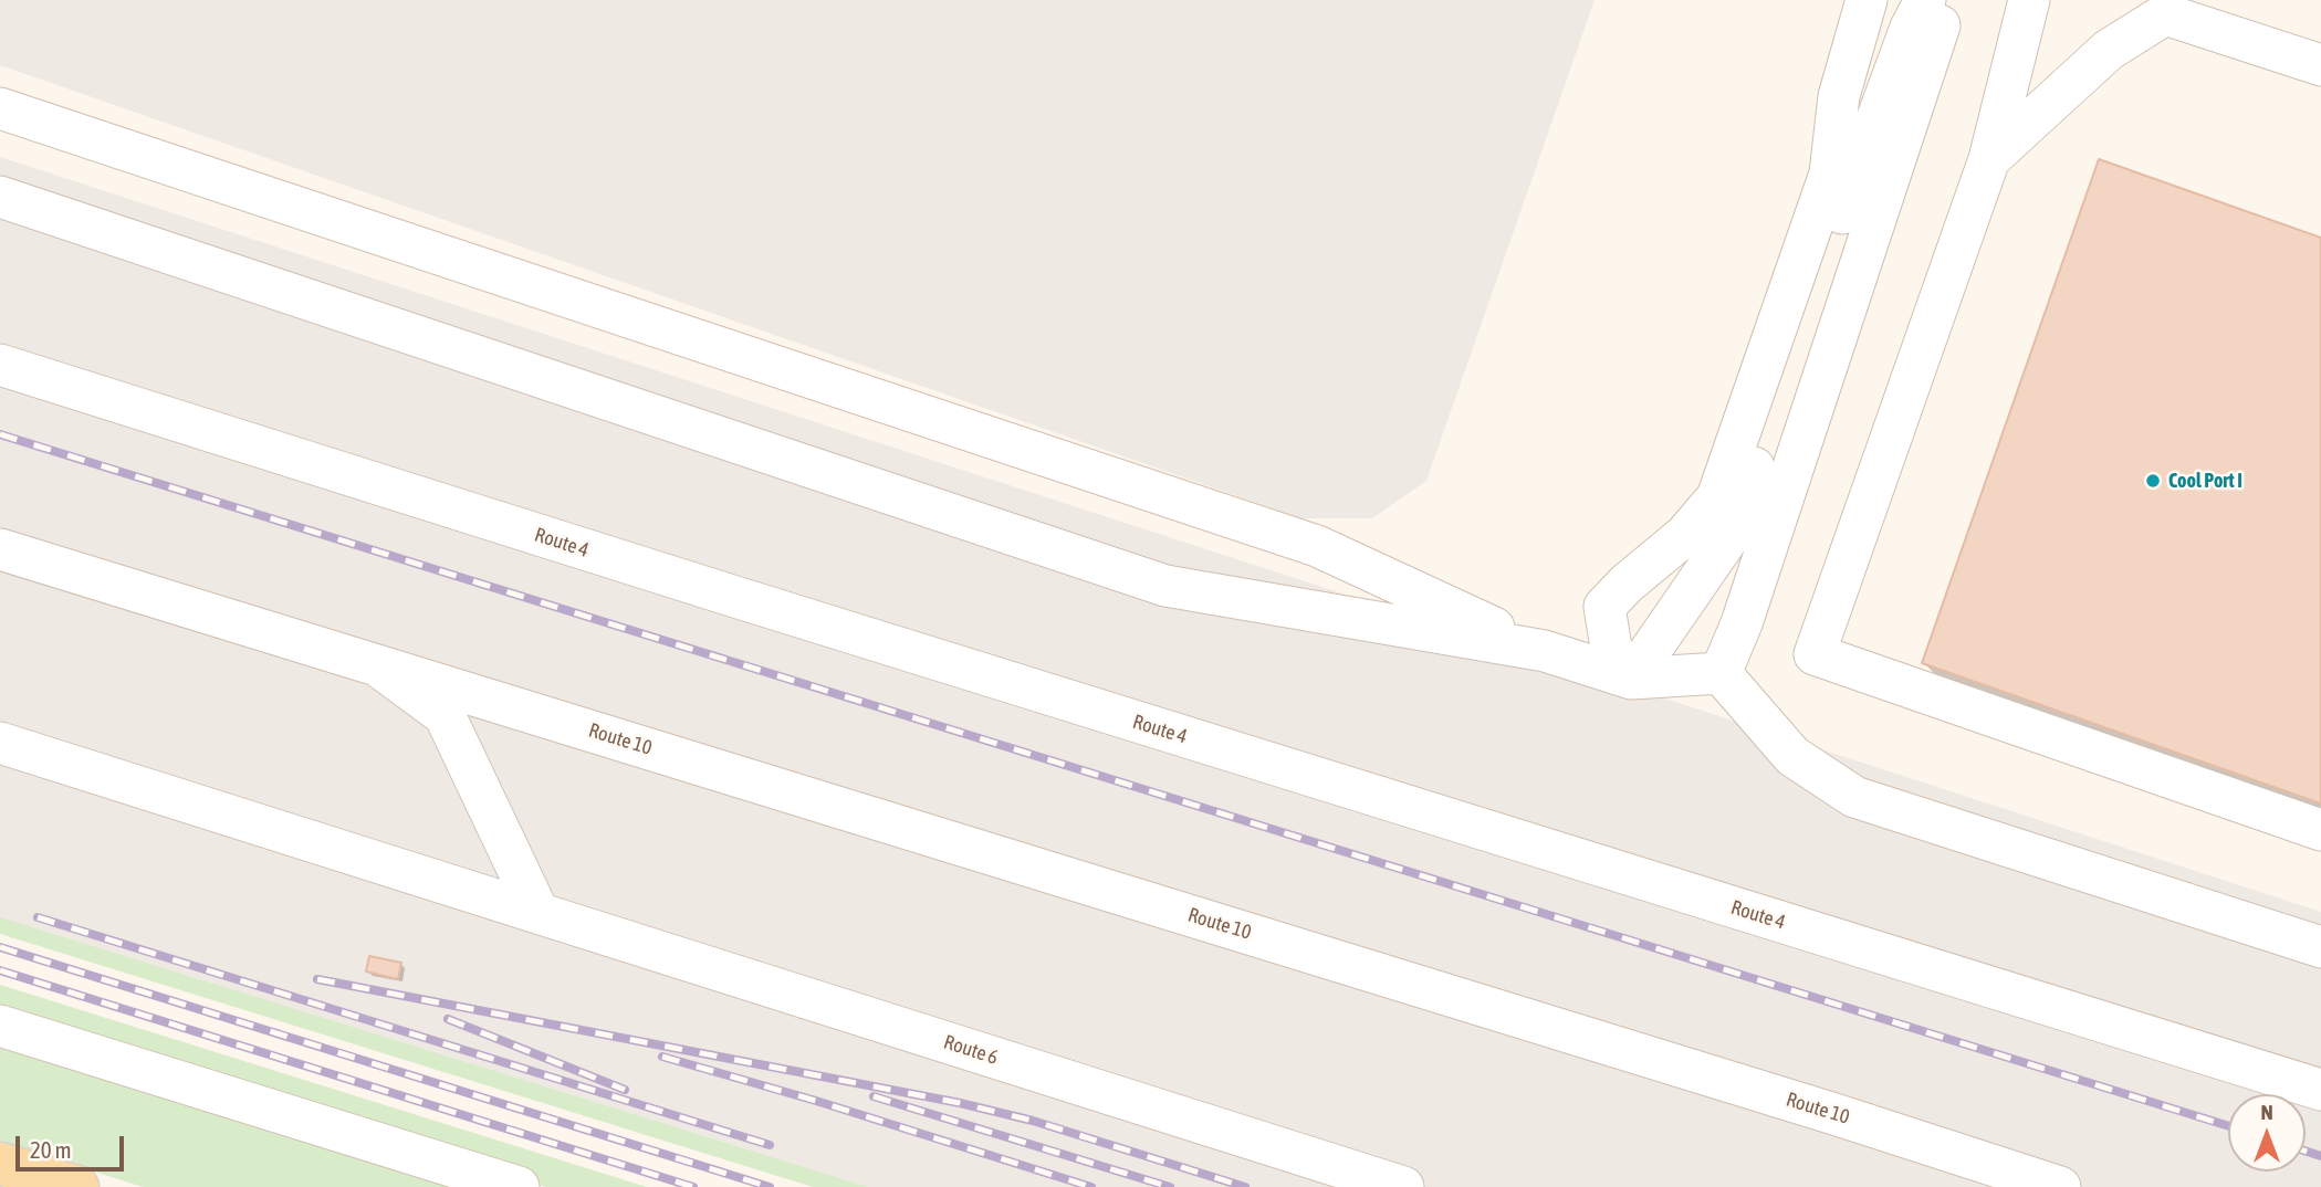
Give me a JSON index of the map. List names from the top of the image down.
{
  "streets": {
    "lane": ["Route 4", "Route 10", "Route 6"]
  },
  "places": ["Cool Port I"],
  "scale_bar": "20 m",
  "north": "top"
}
